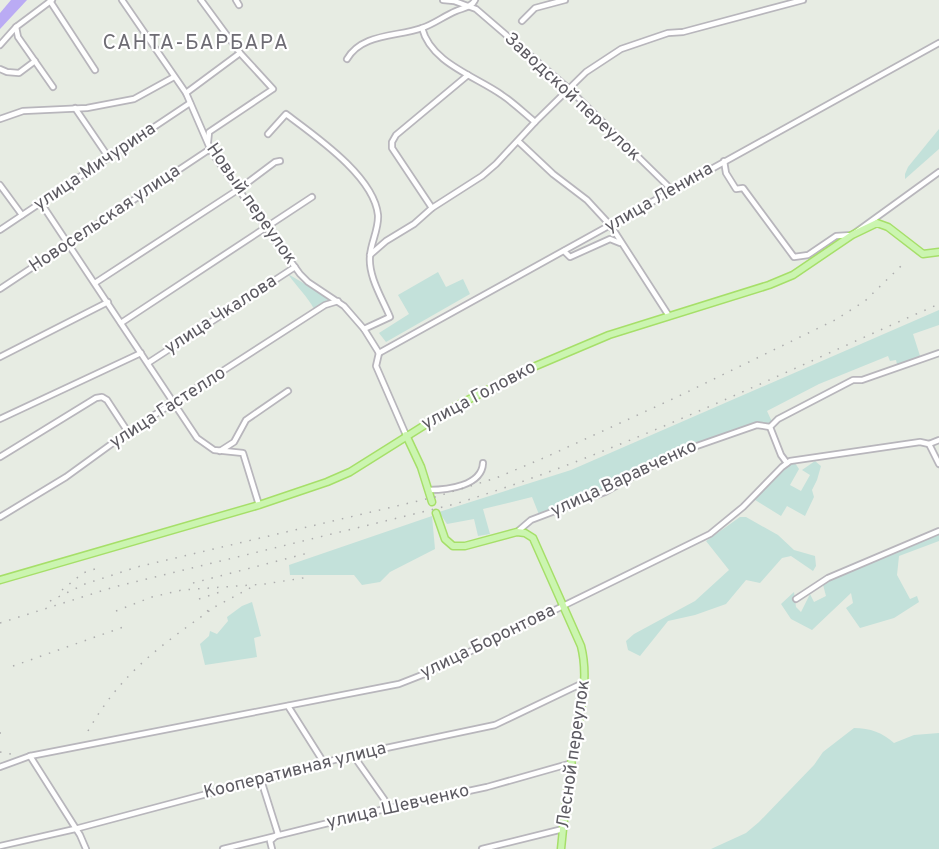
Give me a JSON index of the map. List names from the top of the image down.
{
  "streets": {
    "main road": ["улица Головко", "Лесной переулок"],
    "street": [
      "Заводской переулок",
      "улица Мичурина",
      "улица Ленина",
      "Новый переулок",
      "Новосельская улица",
      "улица Чкалова",
      "улица Гастелло",
      "улица Варавченко",
      "улица Боронтова",
      "Кооперативная улица",
      "улица Шевченко"
    ]
  },
  "crossings": [
    ["Заводской переулок", "улица Ленина"],
    ["улица Мичурина", "Новый переулок"],
    ["Новый переулок", "Новосельская улица"],
    ["Новый переулок", "улица Чкалова"],
    ["Новый переулок", "улица Гастелло"],
    ["улица Варавченко", "Лесной переулок"],
    ["улица Боронтова", "Лесной переулок"],
    ["Лесной переулок", "Кооперативная улица"],
    ["Лесной переулок", "улица Шевченко"]
  ],
  "districts": ["САНТА-БАРБАРА"]
}
